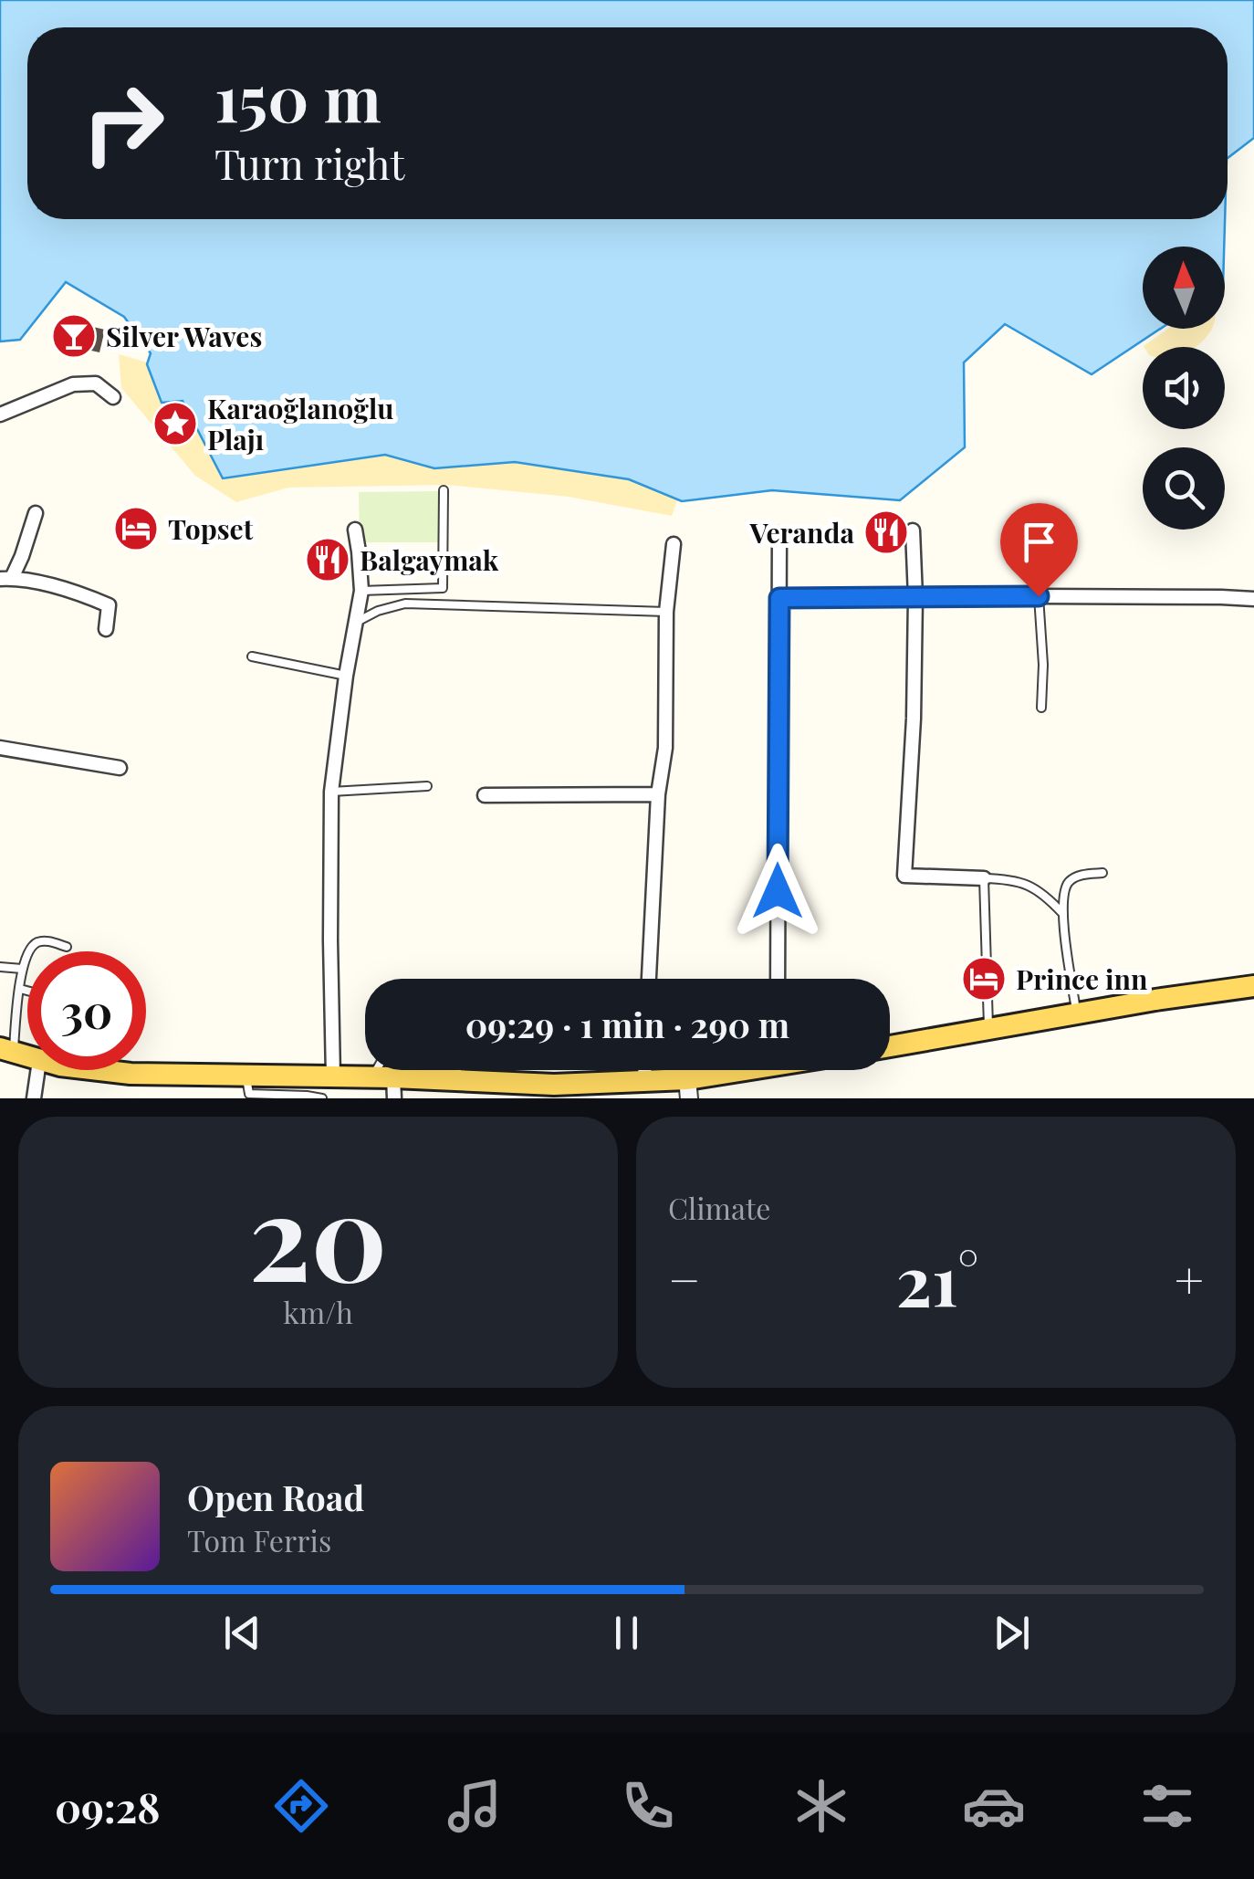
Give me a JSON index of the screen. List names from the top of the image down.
{
  "places": {
    "bar": ["Silver Waves"],
    "place": ["Karaoğlanoğlu Plajı"],
    "hotel": ["Topset", "Prince inn"],
    "restaurant": ["Veranda", "Balgaymak"]
  },
  "north": "top",
  "page": {
    "turn": ["150 m", "Turn right"],
    "limit": "30",
    "trip": "09:29 · 1 min · 290 m",
    "tile": [
      ["20", "km/h"],
      "Climate"
    ],
    "heat": ["−", "21°", "+"],
    "song": ["Open Road", "Tom Ferris"],
    "tabs": "09:28"
  }
}
